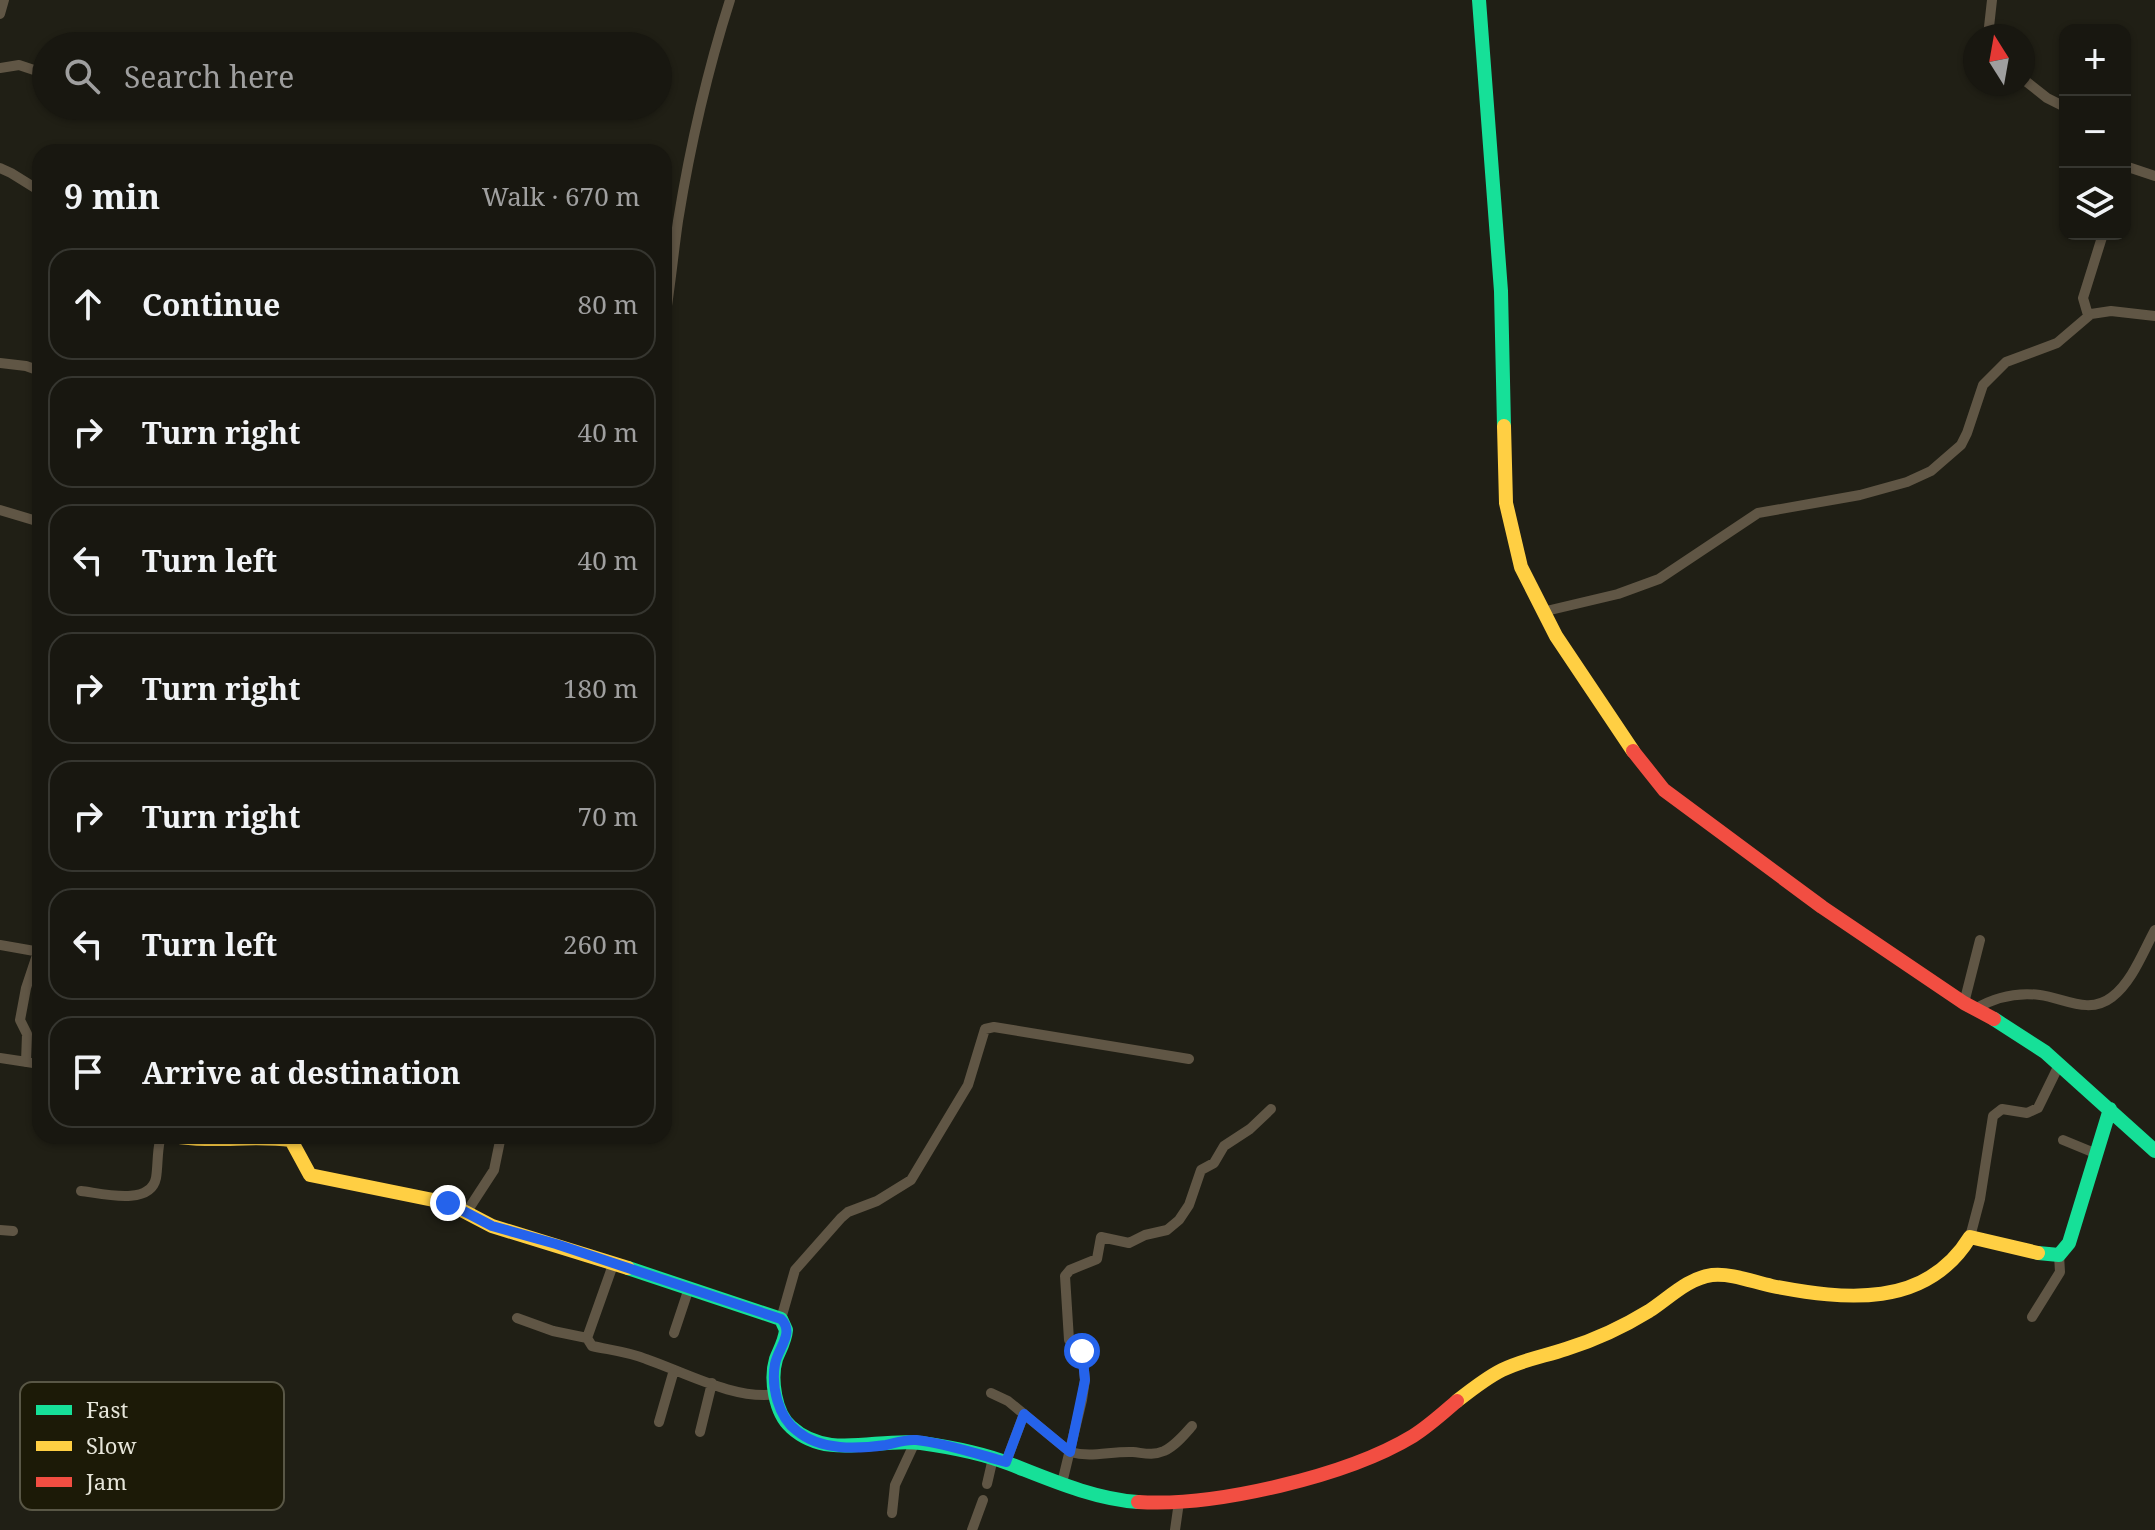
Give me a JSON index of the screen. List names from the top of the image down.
{
  "legend": ["Fast", "Slow", "Jam"],
  "north": "top",
  "page": {
    "map_buttons": ["+", "−"],
    "search": "Search here",
    "heading": ["9 min", "Walk · 670 m"],
    "list": [
      ["Continue", "80 m"],
      ["Turn right", "40 m"],
      ["Turn left", "40 m"],
      ["Turn right", "180 m"],
      ["Turn right", "70 m"],
      ["Turn left", "260 m"],
      "Arrive at destination"
    ]
  }
}
